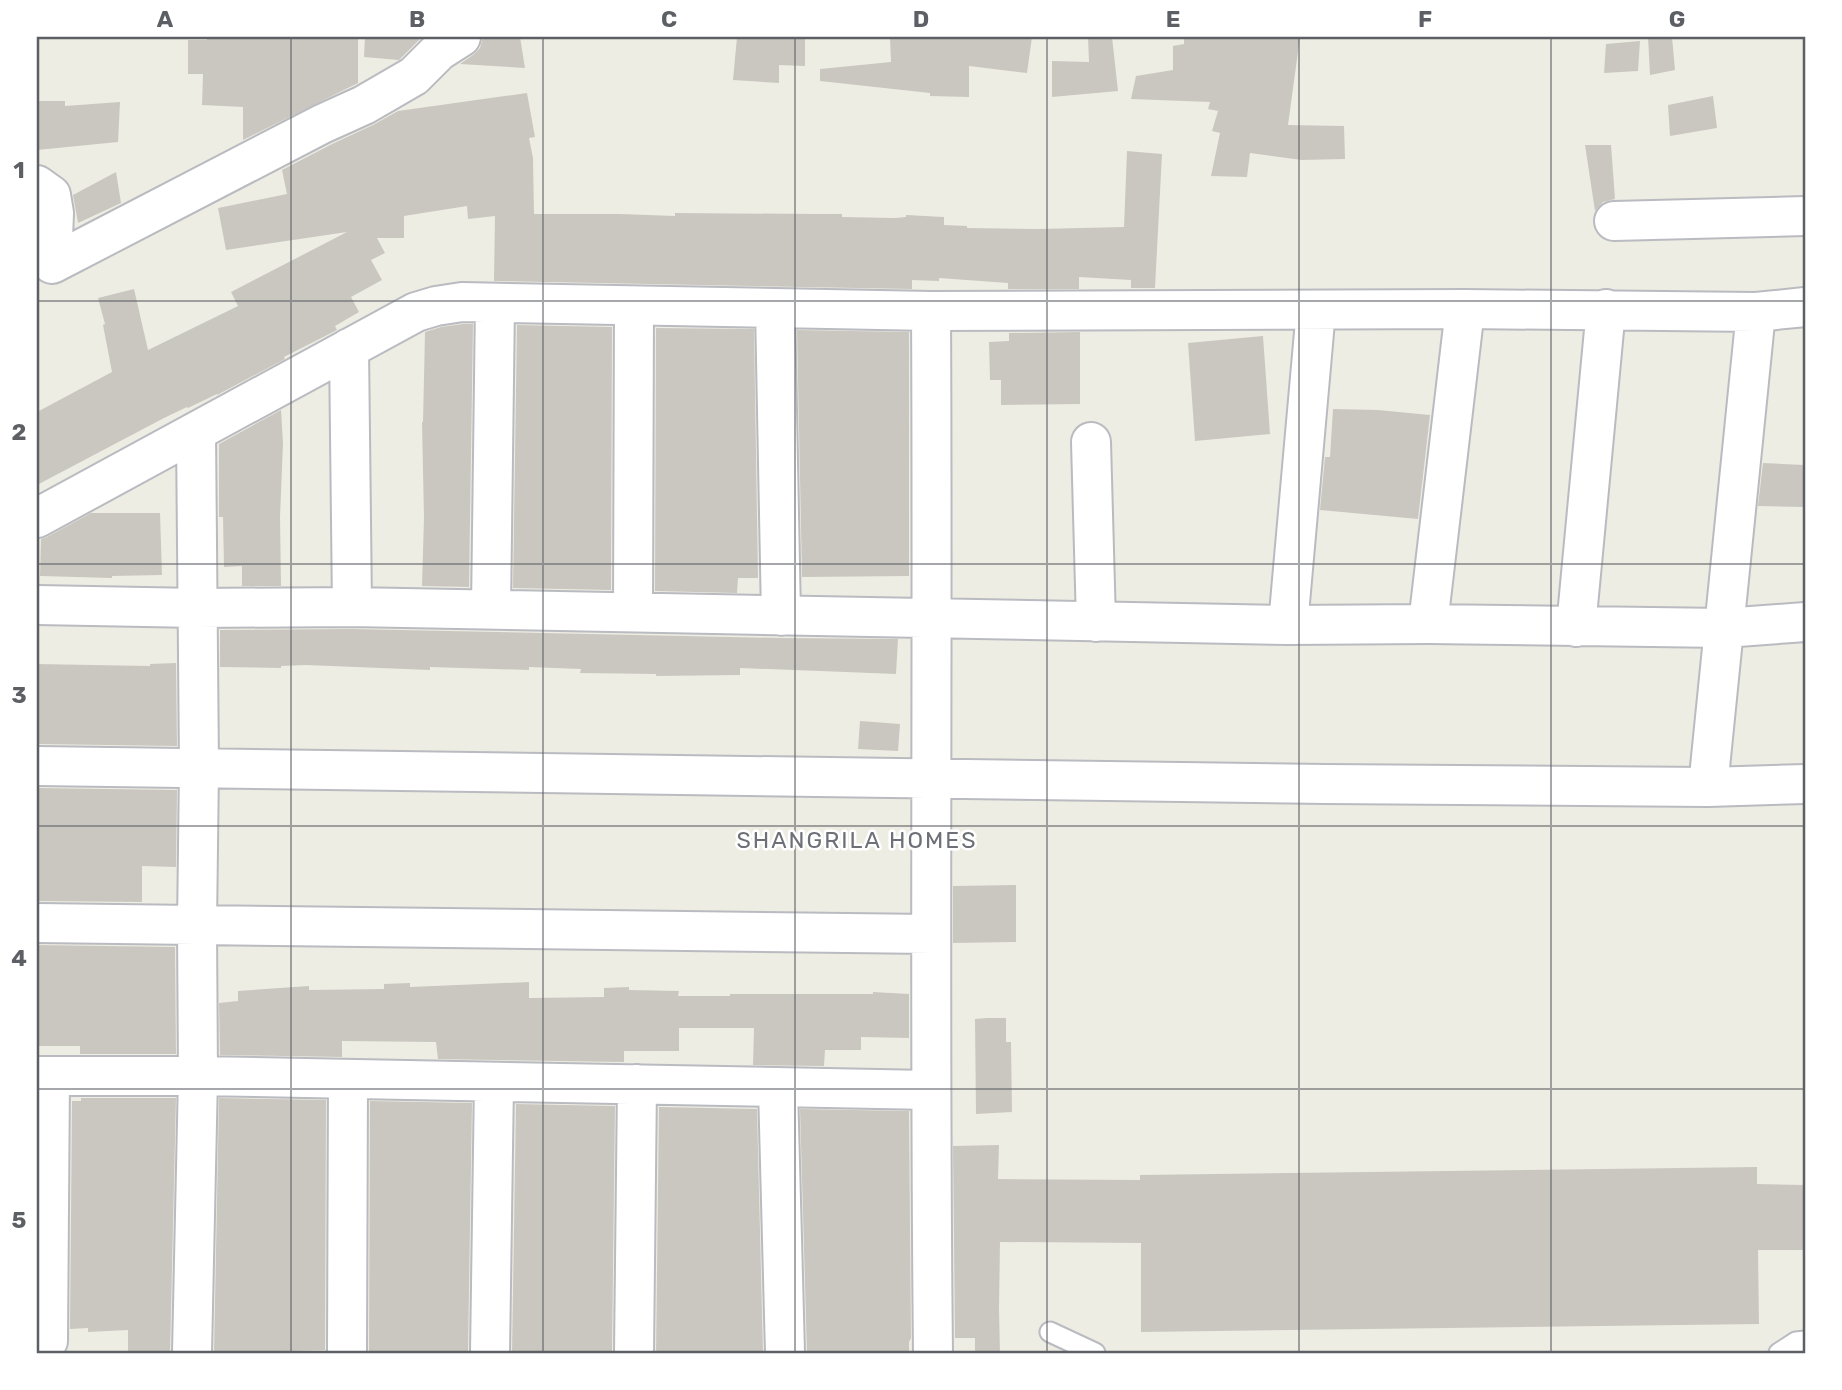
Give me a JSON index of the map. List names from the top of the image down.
{
  "districts": ["SHANGRILA HOMES"],
  "grid": {
    "columns": [
      "A",
      "B",
      "C",
      "D",
      "E",
      "F",
      "G"
    ],
    "rows": [
      "1",
      "2",
      "3",
      "4",
      "5"
    ]
  }
}
